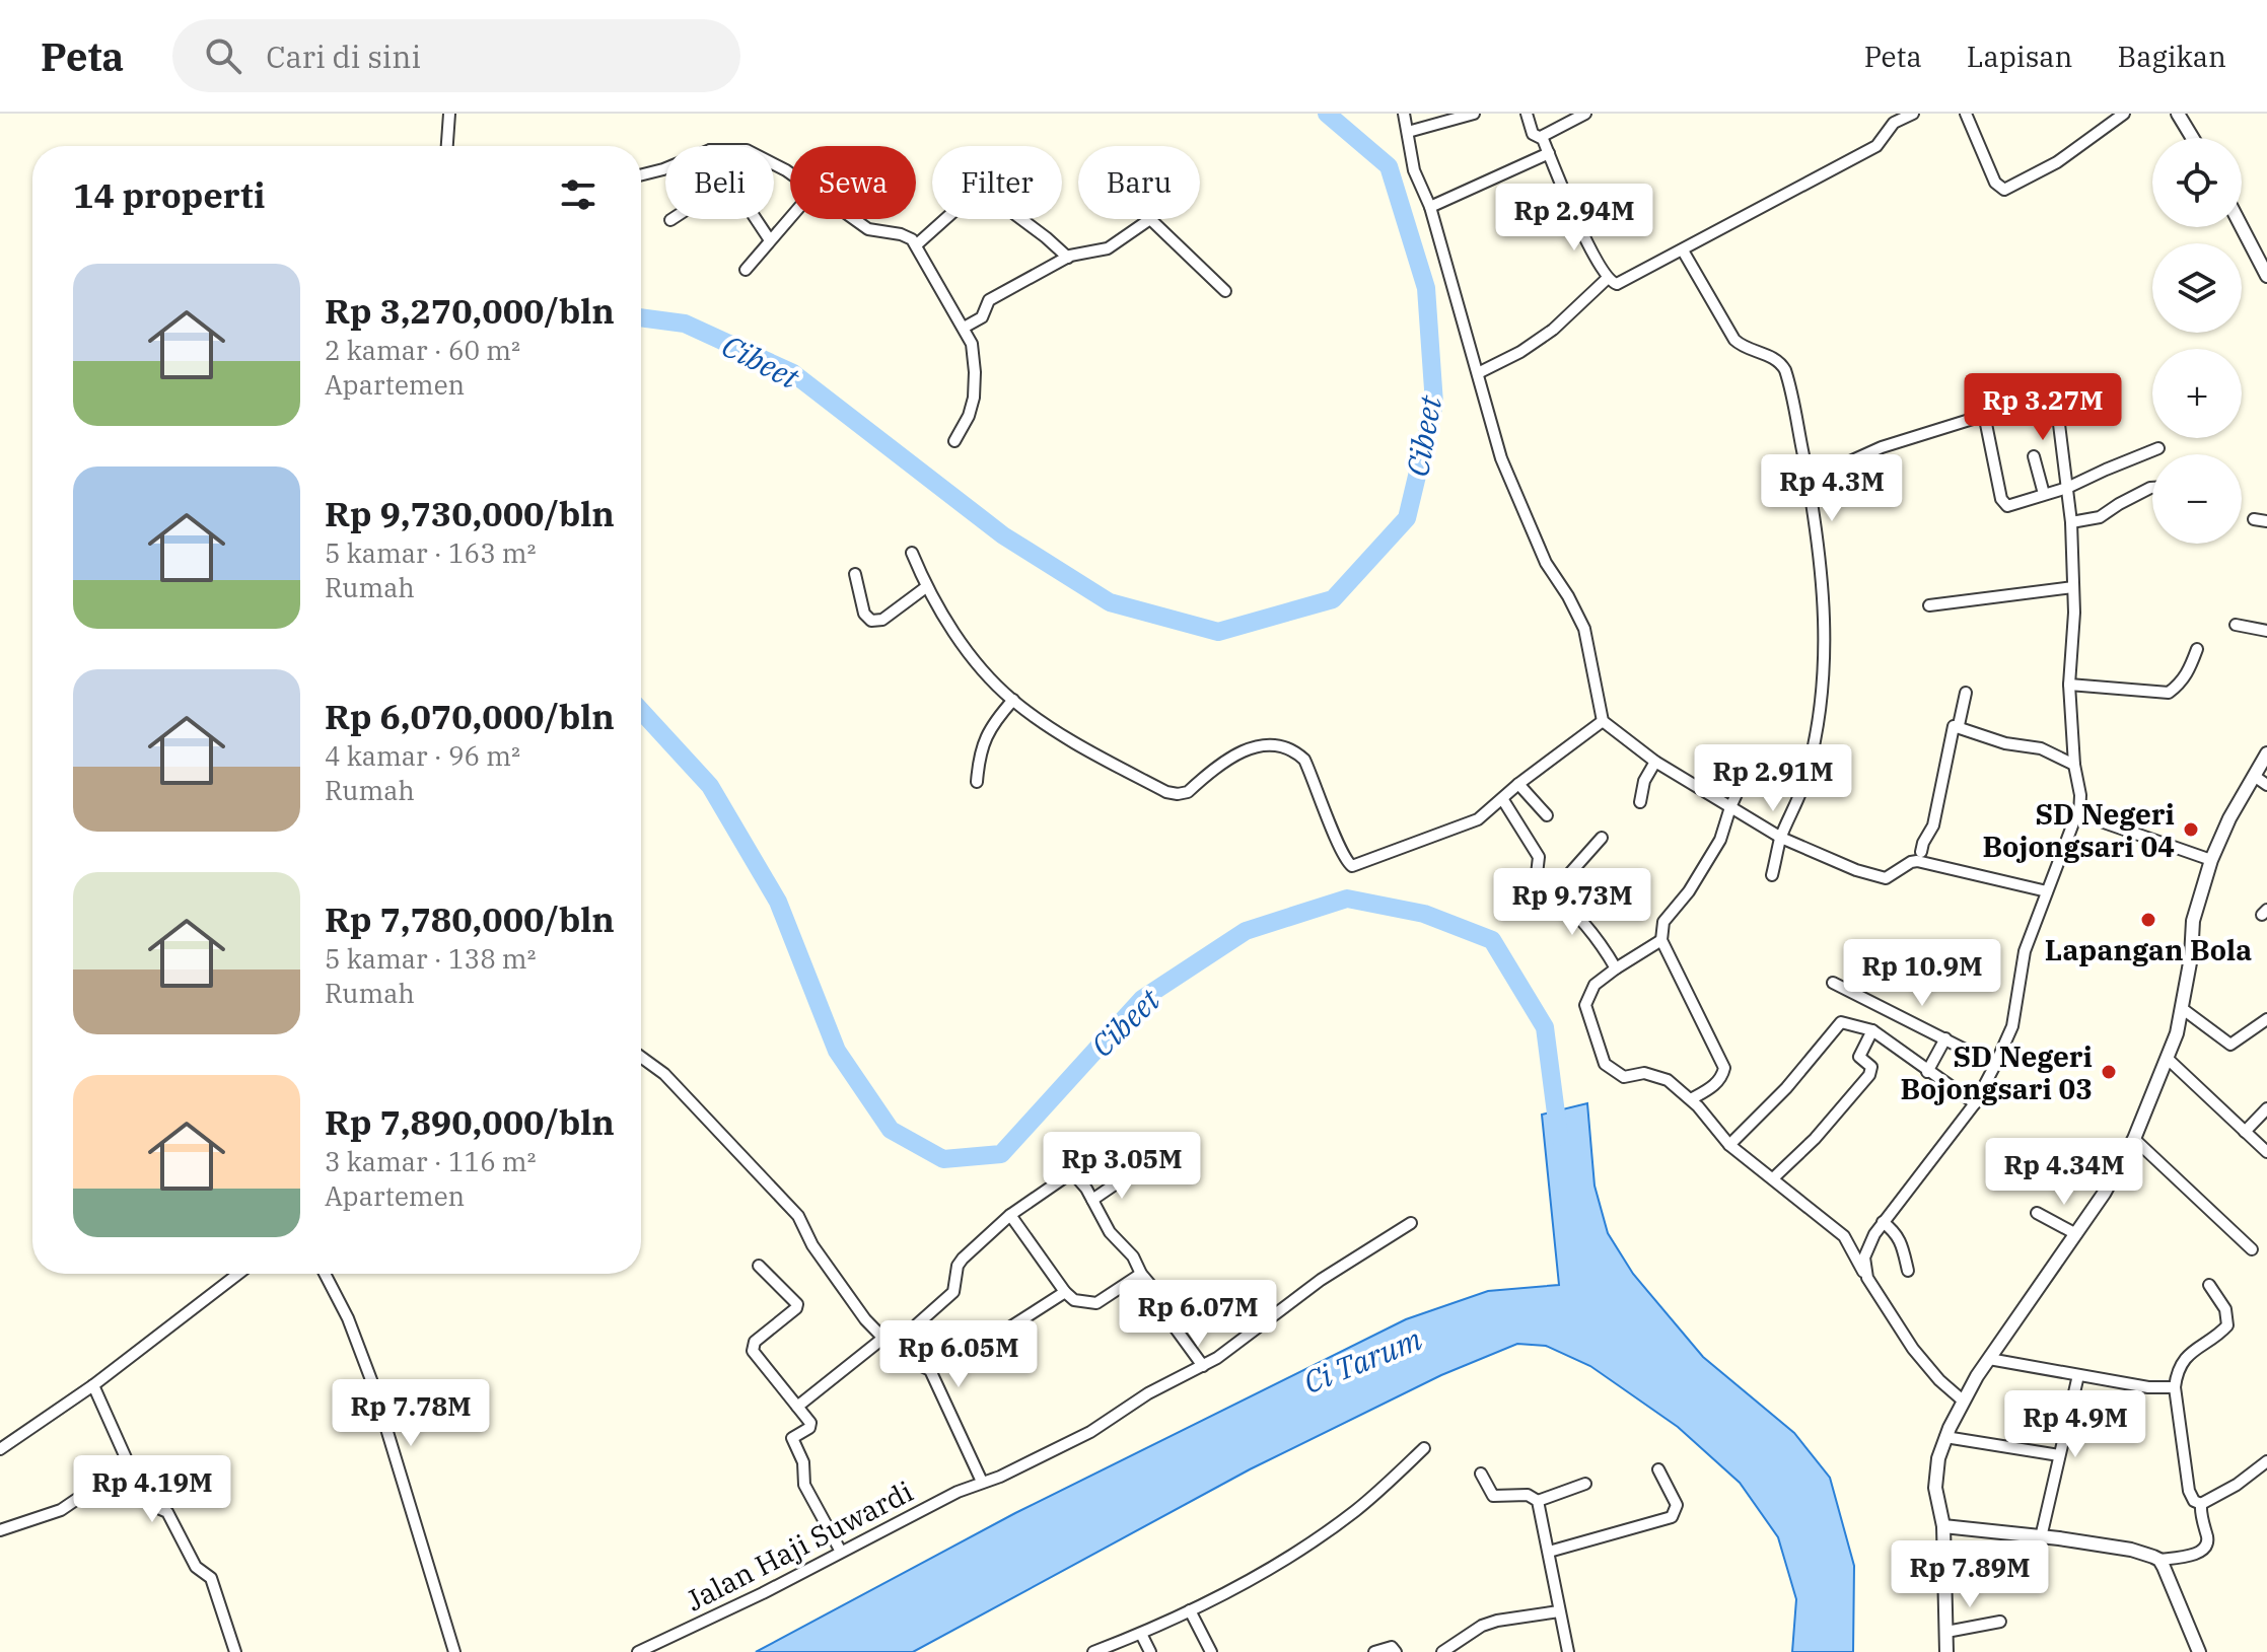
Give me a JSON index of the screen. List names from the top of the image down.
{
  "streets": {
    "street": ["Jalan Haji Suwardi"]
  },
  "water": ["Cibeet", "Ci Tarum"],
  "places": ["SD Negeri Bojongsari 04", "Lapangan Bola", "SD Negeri Bojongsari 03"],
  "page": {
    "header": "Peta",
    "search": "Cari di sini",
    "nav": ["Peta", "Lapisan", "Bagikan"],
    "map_buttons": ["+", "−"],
    "chip": [
      "Beli",
      "Sewa",
      "Filter",
      "Baru"
    ],
    "heading": "14 properti",
    "price": [
      "Rp 2.94M",
      "Rp 3.27M",
      "Rp 4.3M",
      "Rp 2.91M",
      "Rp 9.73M",
      "Rp 10.9M",
      "Rp 3.05M",
      "Rp 4.34M",
      "Rp 6.07M",
      "Rp 6.05M",
      "Rp 7.78M",
      "Rp 4.9M",
      "Rp 4.19M",
      "Rp 7.89M"
    ],
    "list": [
      {
        "name": "Rp 3,270,000/bln",
        "note": "2 kamar · 60 m² · Apartemen"
      },
      {
        "name": "Rp 9,730,000/bln",
        "note": "5 kamar · 163 m² · Rumah"
      },
      {
        "name": "Rp 6,070,000/bln",
        "note": "4 kamar · 96 m² · Rumah"
      },
      {
        "name": "Rp 7,780,000/bln",
        "note": "5 kamar · 138 m² · Rumah"
      },
      {
        "name": "Rp 7,890,000/bln",
        "note": "3 kamar · 116 m² · Apartemen"
      }
    ]
  }
}
